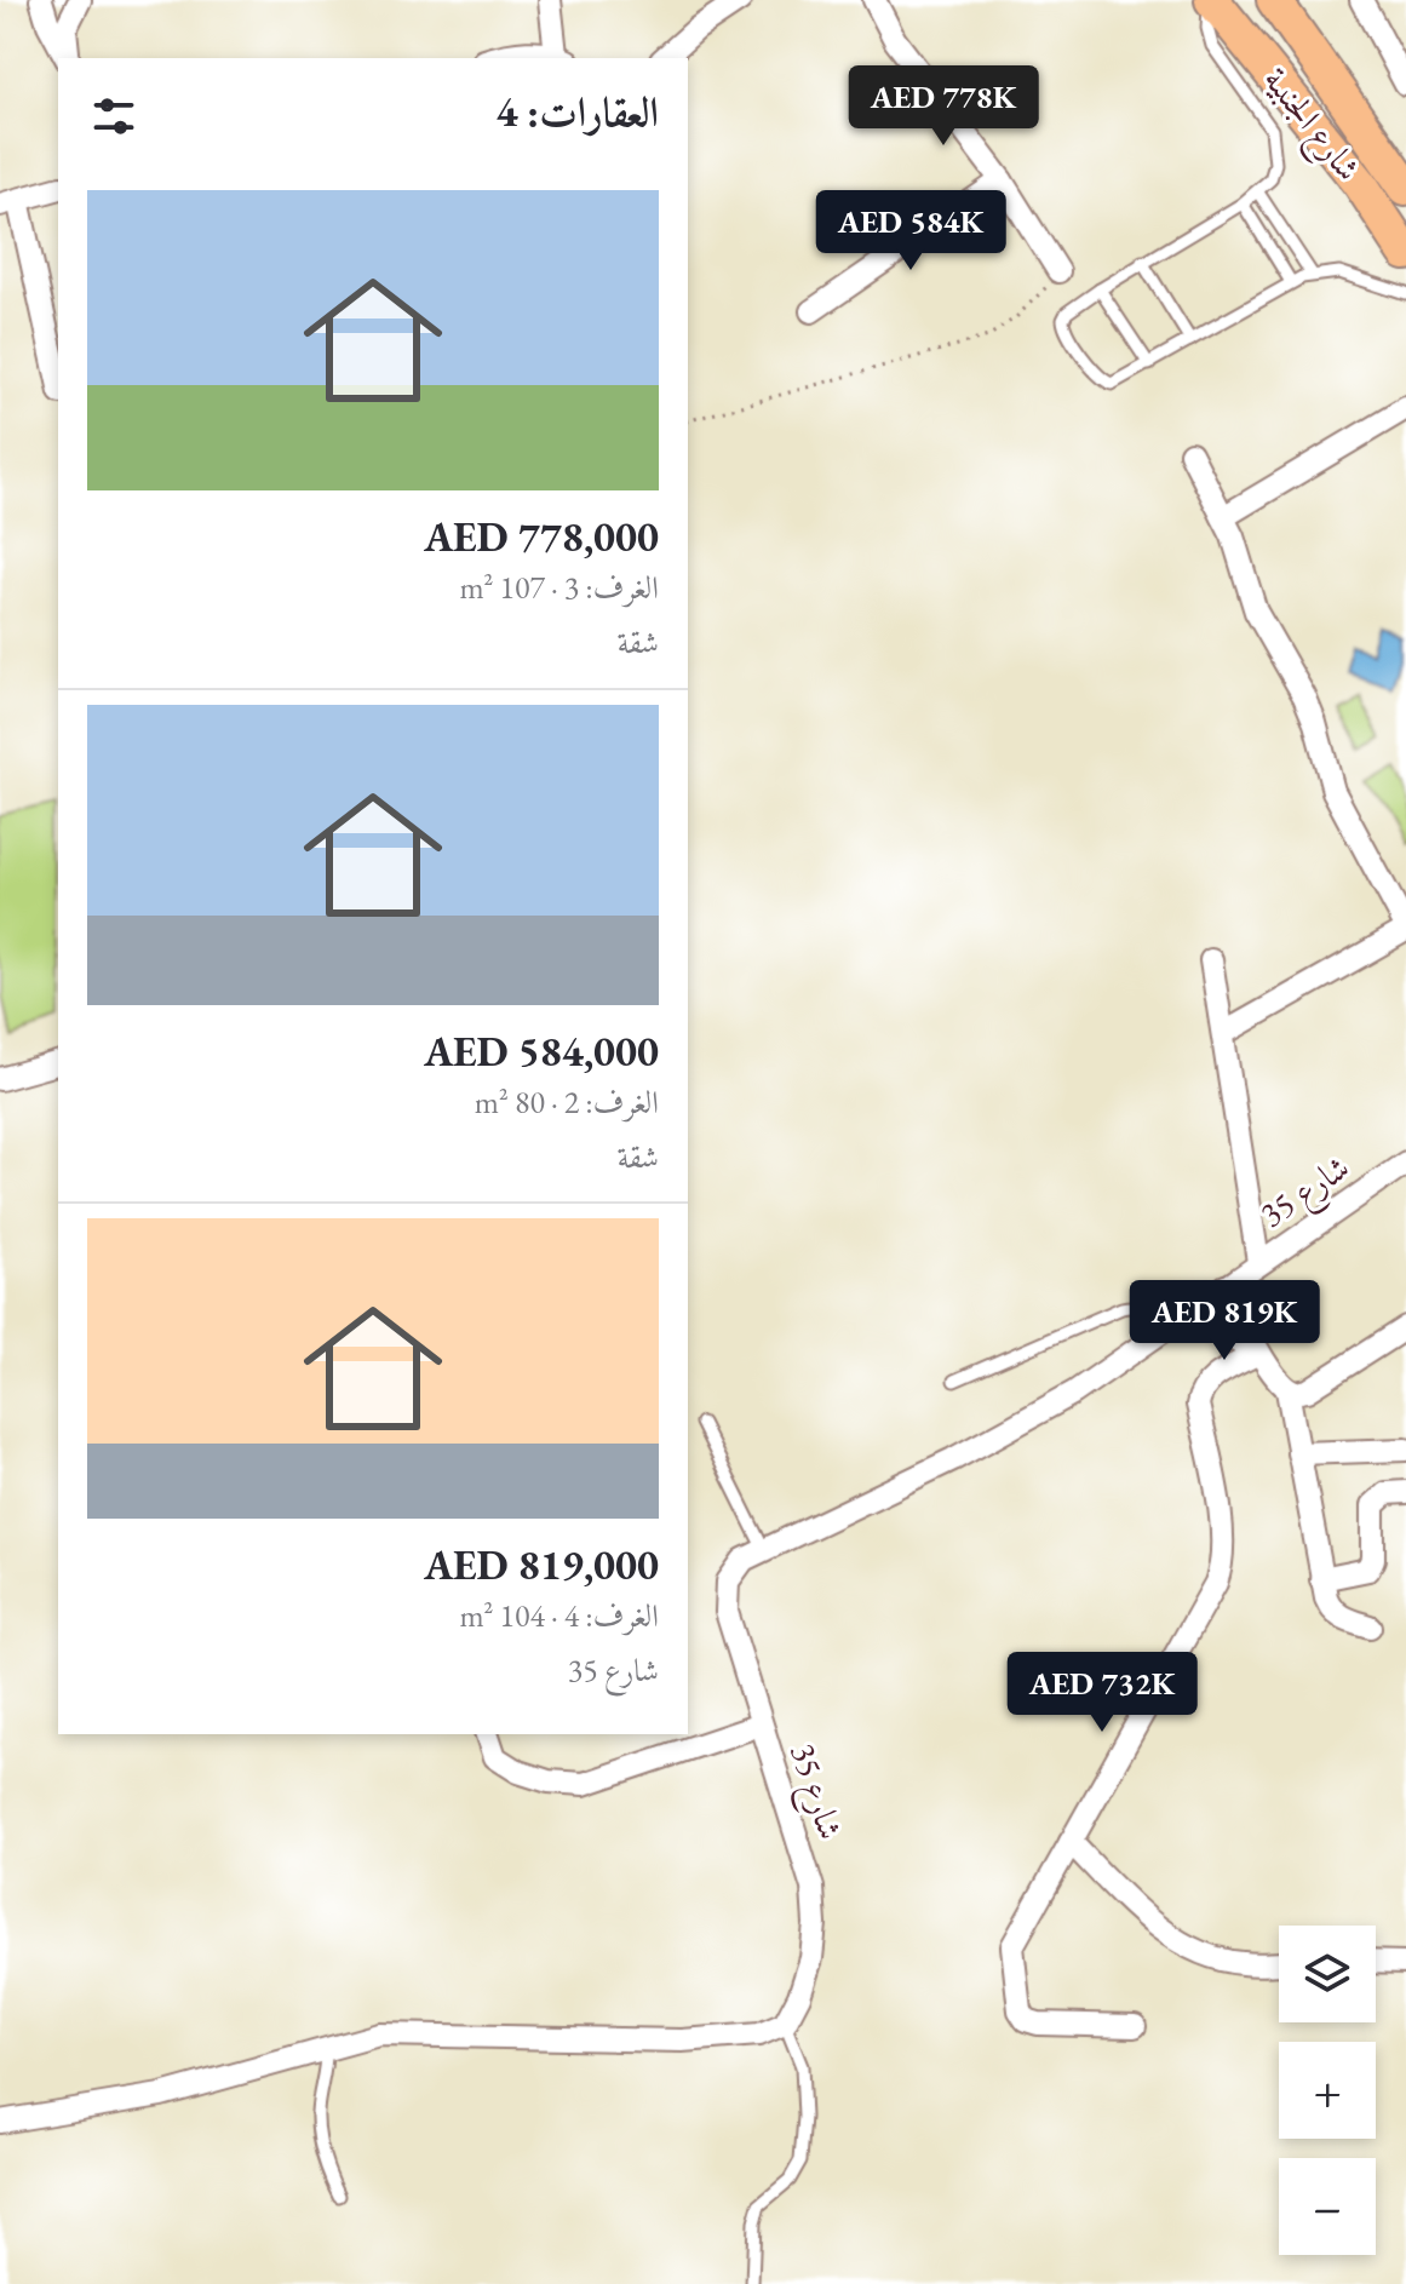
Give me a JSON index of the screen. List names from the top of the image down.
{
  "streets": {
    "main road": ["شارع الجنبية"],
    "street": ["شارع 35"]
  },
  "page": {
    "heading": "العقارات: 4",
    "price": [
      "AED 778K",
      "AED 584K",
      "AED 819K",
      "AED 732K"
    ],
    "list": [
      {
        "name": "AED 778,000",
        "note": "الغرف: 3 · 107 m² · شقة"
      },
      {
        "name": "AED 584,000",
        "note": "الغرف: 2 · 80 m² · شقة"
      },
      {
        "name": "AED 819,000",
        "note": "الغرف: 4 · 104 m² · شارع 35"
      }
    ],
    "map_buttons": ["+", "−"]
  }
}
